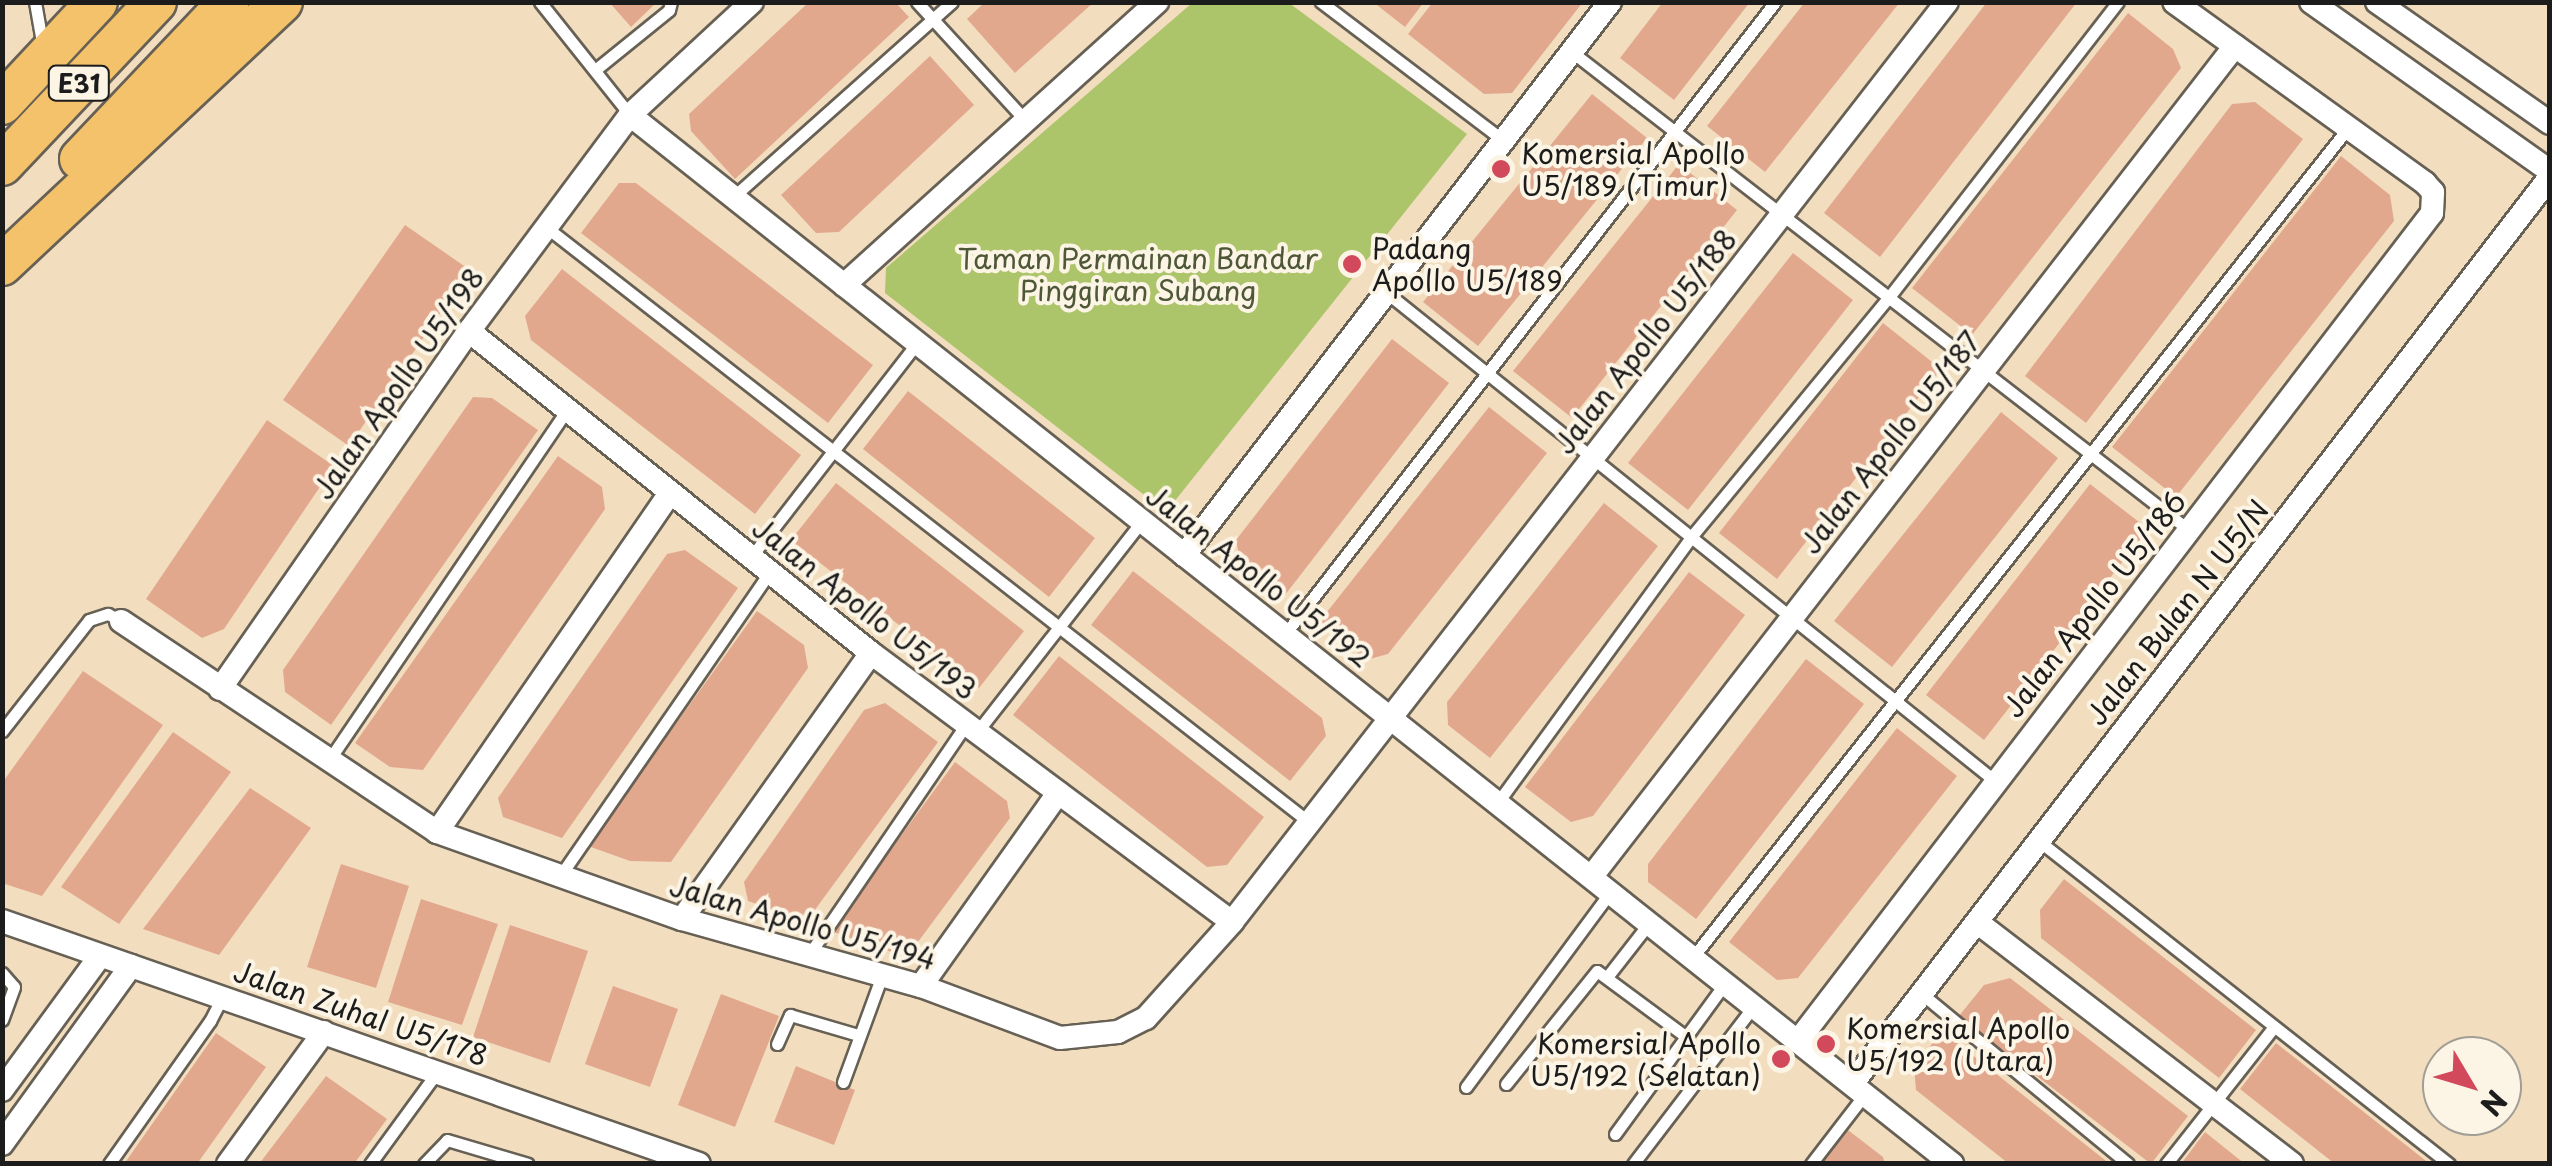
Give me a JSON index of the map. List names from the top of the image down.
{
  "streets": {
    "highway": ["E31"],
    "street": [
      "Jalan Apollo U5/188",
      "Jalan Apollo U5/198",
      "Jalan Apollo U5/187",
      "Jalan Apollo U5/192",
      "Jalan Apollo U5/186",
      "Jalan Apollo U5/193",
      "Jalan Bulan N U5/N",
      "Jalan Apollo U5/194",
      "Jalan Zuhal U5/178"
    ]
  },
  "crossings": [
    ["Jalan Apollo U5/188", "Jalan Apollo U5/192"],
    ["Jalan Apollo U5/188", "Jalan Apollo U5/194"],
    ["Jalan Apollo U5/198", "Jalan Apollo U5/192"],
    ["Jalan Apollo U5/198", "Jalan Apollo U5/193"],
    ["Jalan Apollo U5/198", "Jalan Apollo U5/194"],
    ["Jalan Apollo U5/187", "Jalan Apollo U5/192"],
    ["Jalan Apollo U5/192", "Jalan Apollo U5/186"],
    ["Jalan Apollo U5/192", "Jalan Bulan N U5/N"],
    ["Jalan Apollo U5/192", "Jalan Apollo U5/194"],
    ["Jalan Apollo U5/193", "Jalan Apollo U5/194"]
  ],
  "parks": ["Taman Permainan Bandar Pinggiran Subang"],
  "places": [
    "Komersial Apollo U5/189 (Timur)",
    "Padang Apollo U5/189",
    "Komersial Apollo U5/192 (Utara)",
    "Komersial Apollo U5/192 (Selatan)"
  ],
  "north": "bottom right"
}
